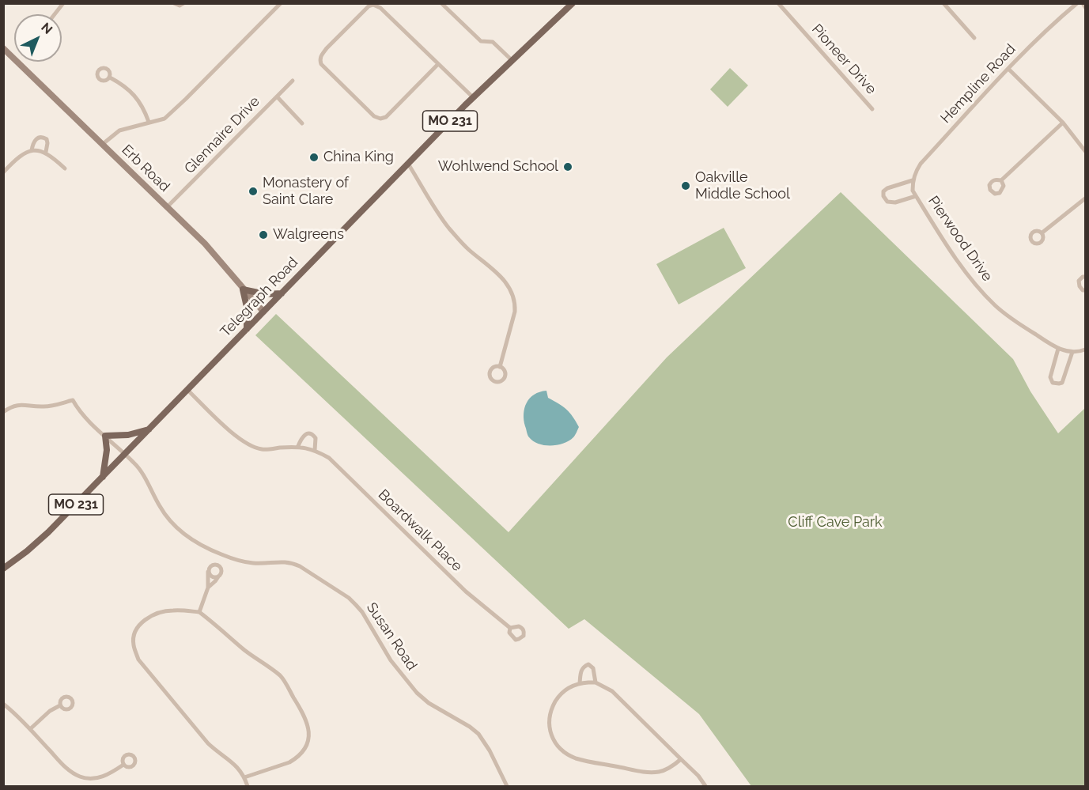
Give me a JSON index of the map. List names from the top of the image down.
{
  "streets": {
    "main road": ["MO 231", "Telegraph Road"],
    "street": [
      "Pioneer Drive",
      "Hempline Road",
      "Glennaire Drive",
      "Erb Road",
      "Pierwood Drive",
      "Boardwalk Place",
      "Susan Road"
    ]
  },
  "crossings": [
    ["Hempline Road", "Pierwood Drive"],
    ["Glennaire Drive", "Erb Road"],
    ["Erb Road", "Telegraph Road"],
    ["Telegraph Road", "Boardwalk Place"],
    ["Telegraph Road", "Susan Road"]
  ],
  "parks": ["Cliff Cave Park"],
  "places": [
    "China King",
    "Wohlwend School",
    "Oakville Middle School",
    "Monastery of Saint Clare",
    "Walgreens"
  ],
  "north": "top right"
}
